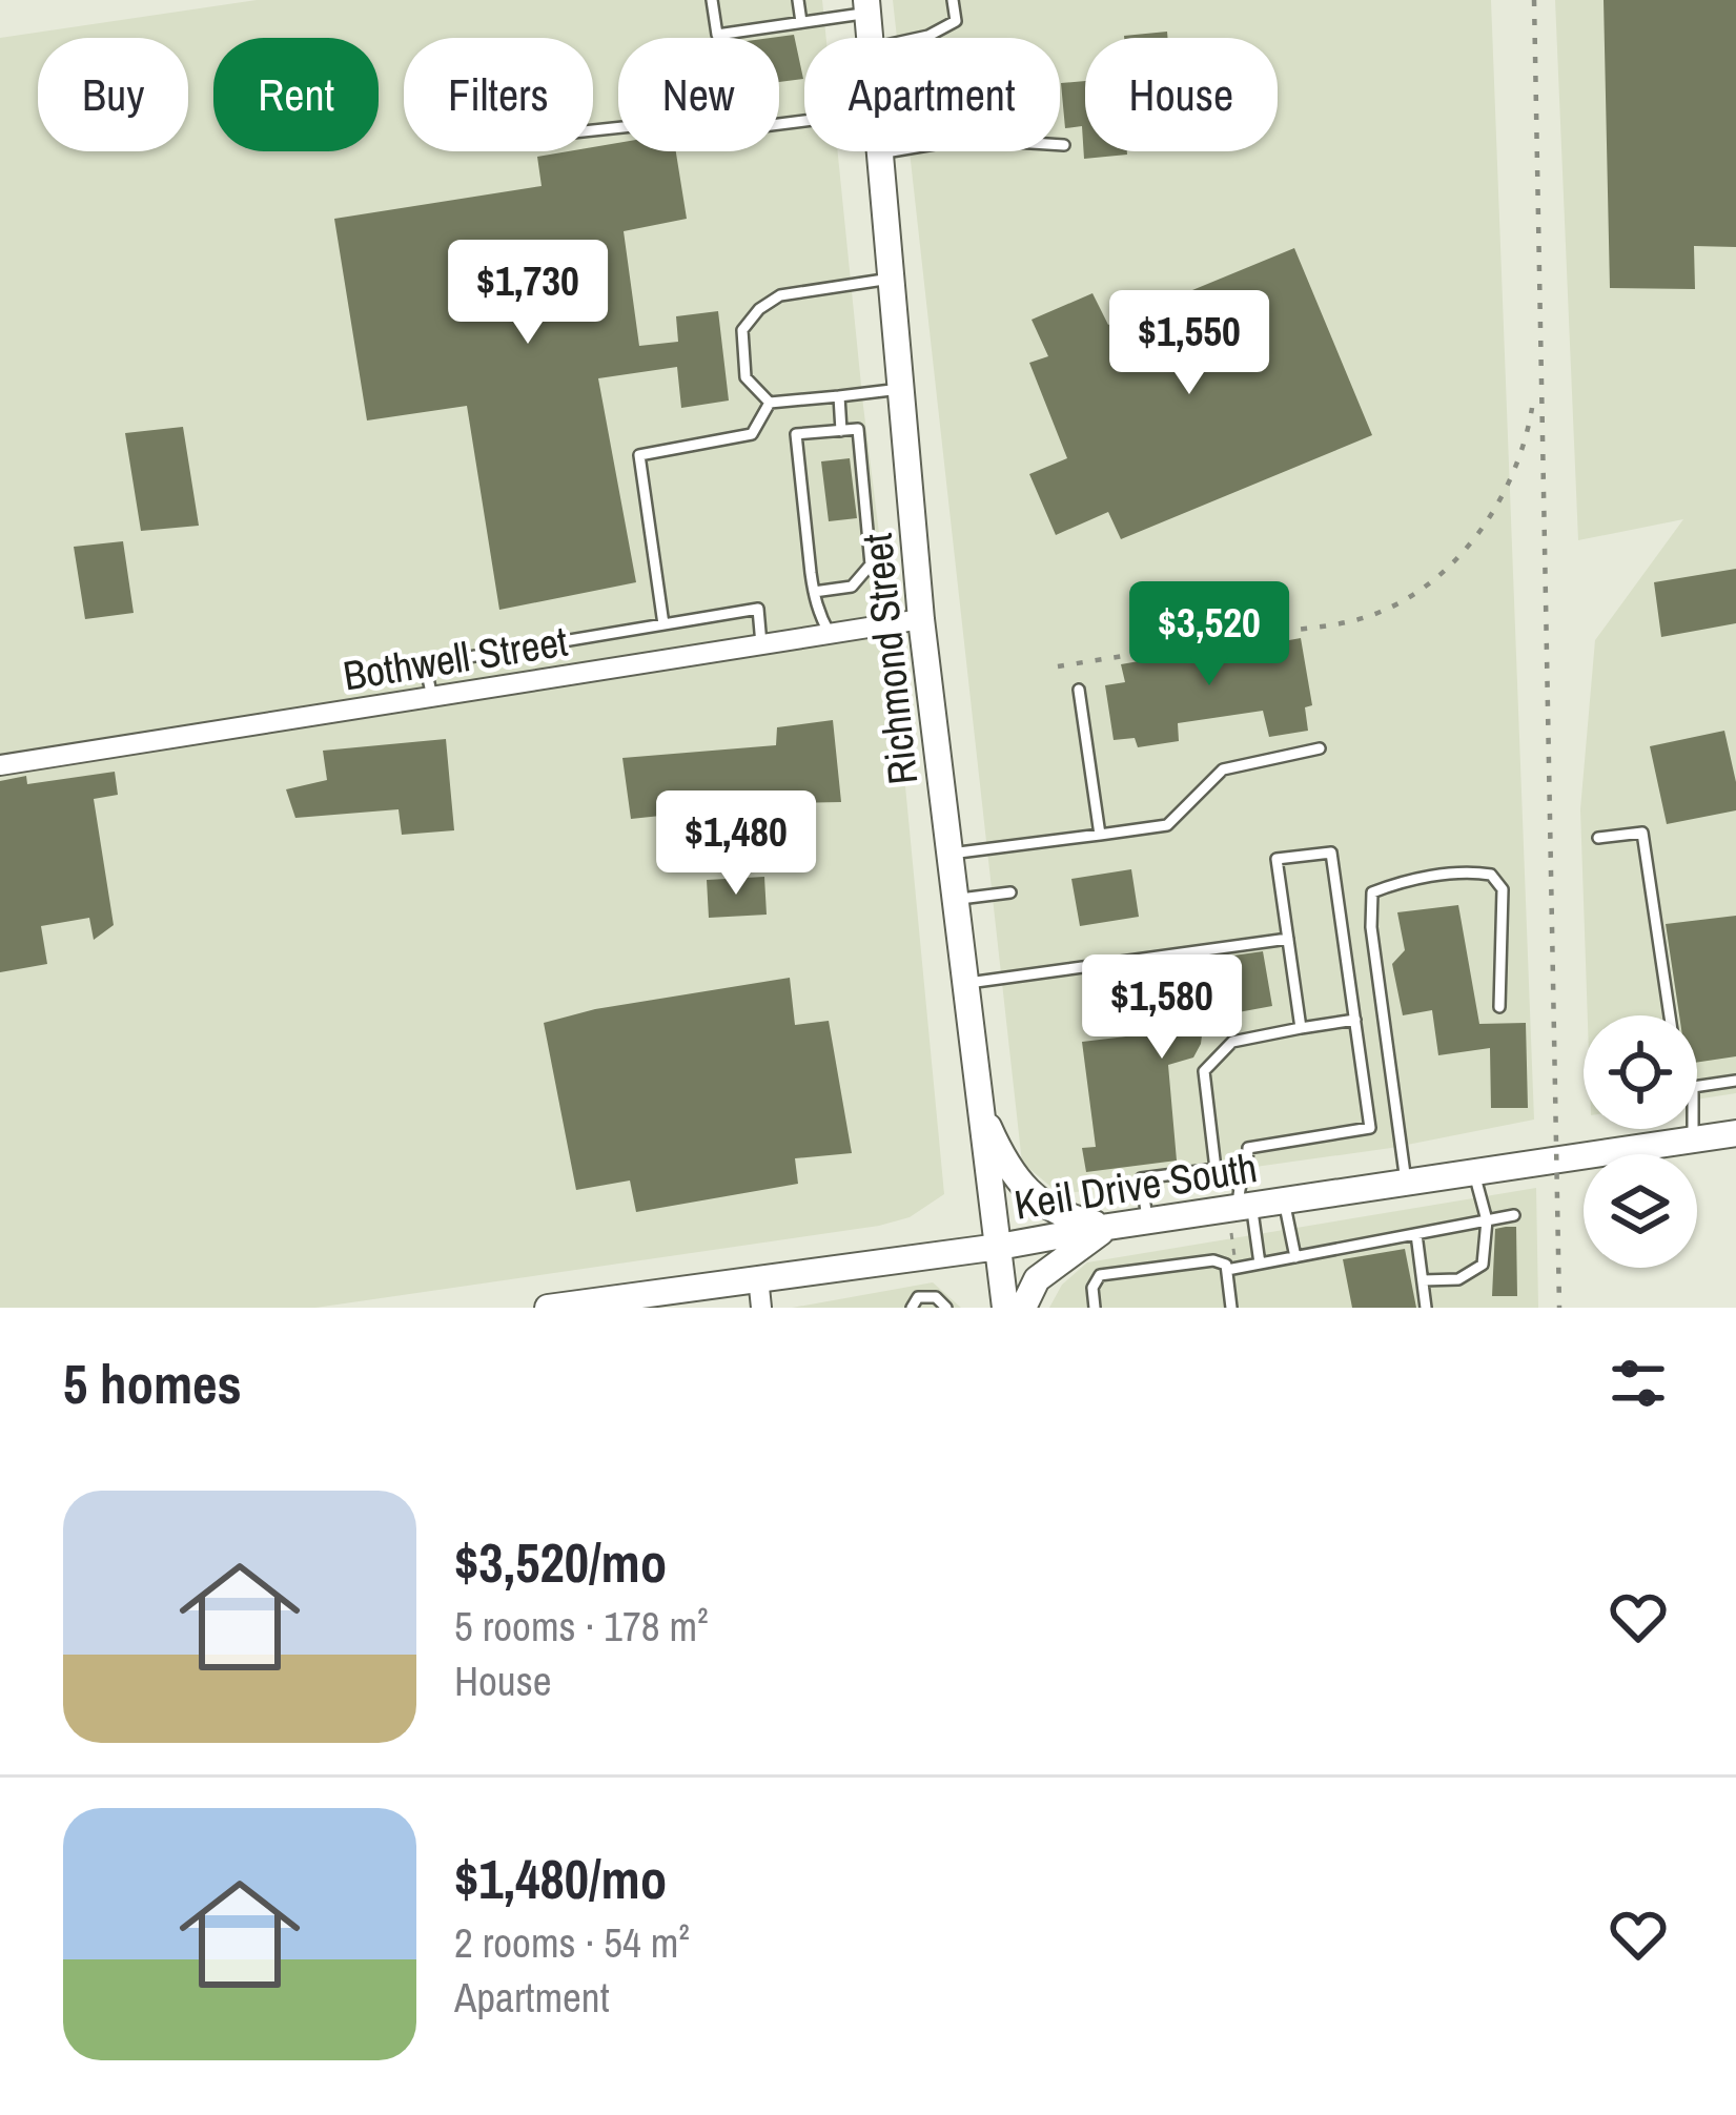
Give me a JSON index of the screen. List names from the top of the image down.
{
  "streets": {
    "main road": ["Richmond Street", "Keil Drive South"],
    "street": ["Bothwell Street"]
  },
  "crossings": [
    ["Bothwell Street", "Richmond Street"],
    ["Richmond Street", "Keil Drive South"]
  ],
  "page": {
    "chip": [
      "Buy",
      "Rent",
      "Filters",
      "New",
      "Apartment",
      "House"
    ],
    "price": [
      "$1,730",
      "$1,550",
      "$3,520",
      "$1,480",
      "$1,580"
    ],
    "heading": "5 homes",
    "list": [
      {
        "name": "$3,520/mo",
        "note": "5 rooms · 178 m² · House"
      },
      {
        "name": "$1,480/mo",
        "note": "2 rooms · 54 m² · Apartment"
      }
    ]
  }
}
